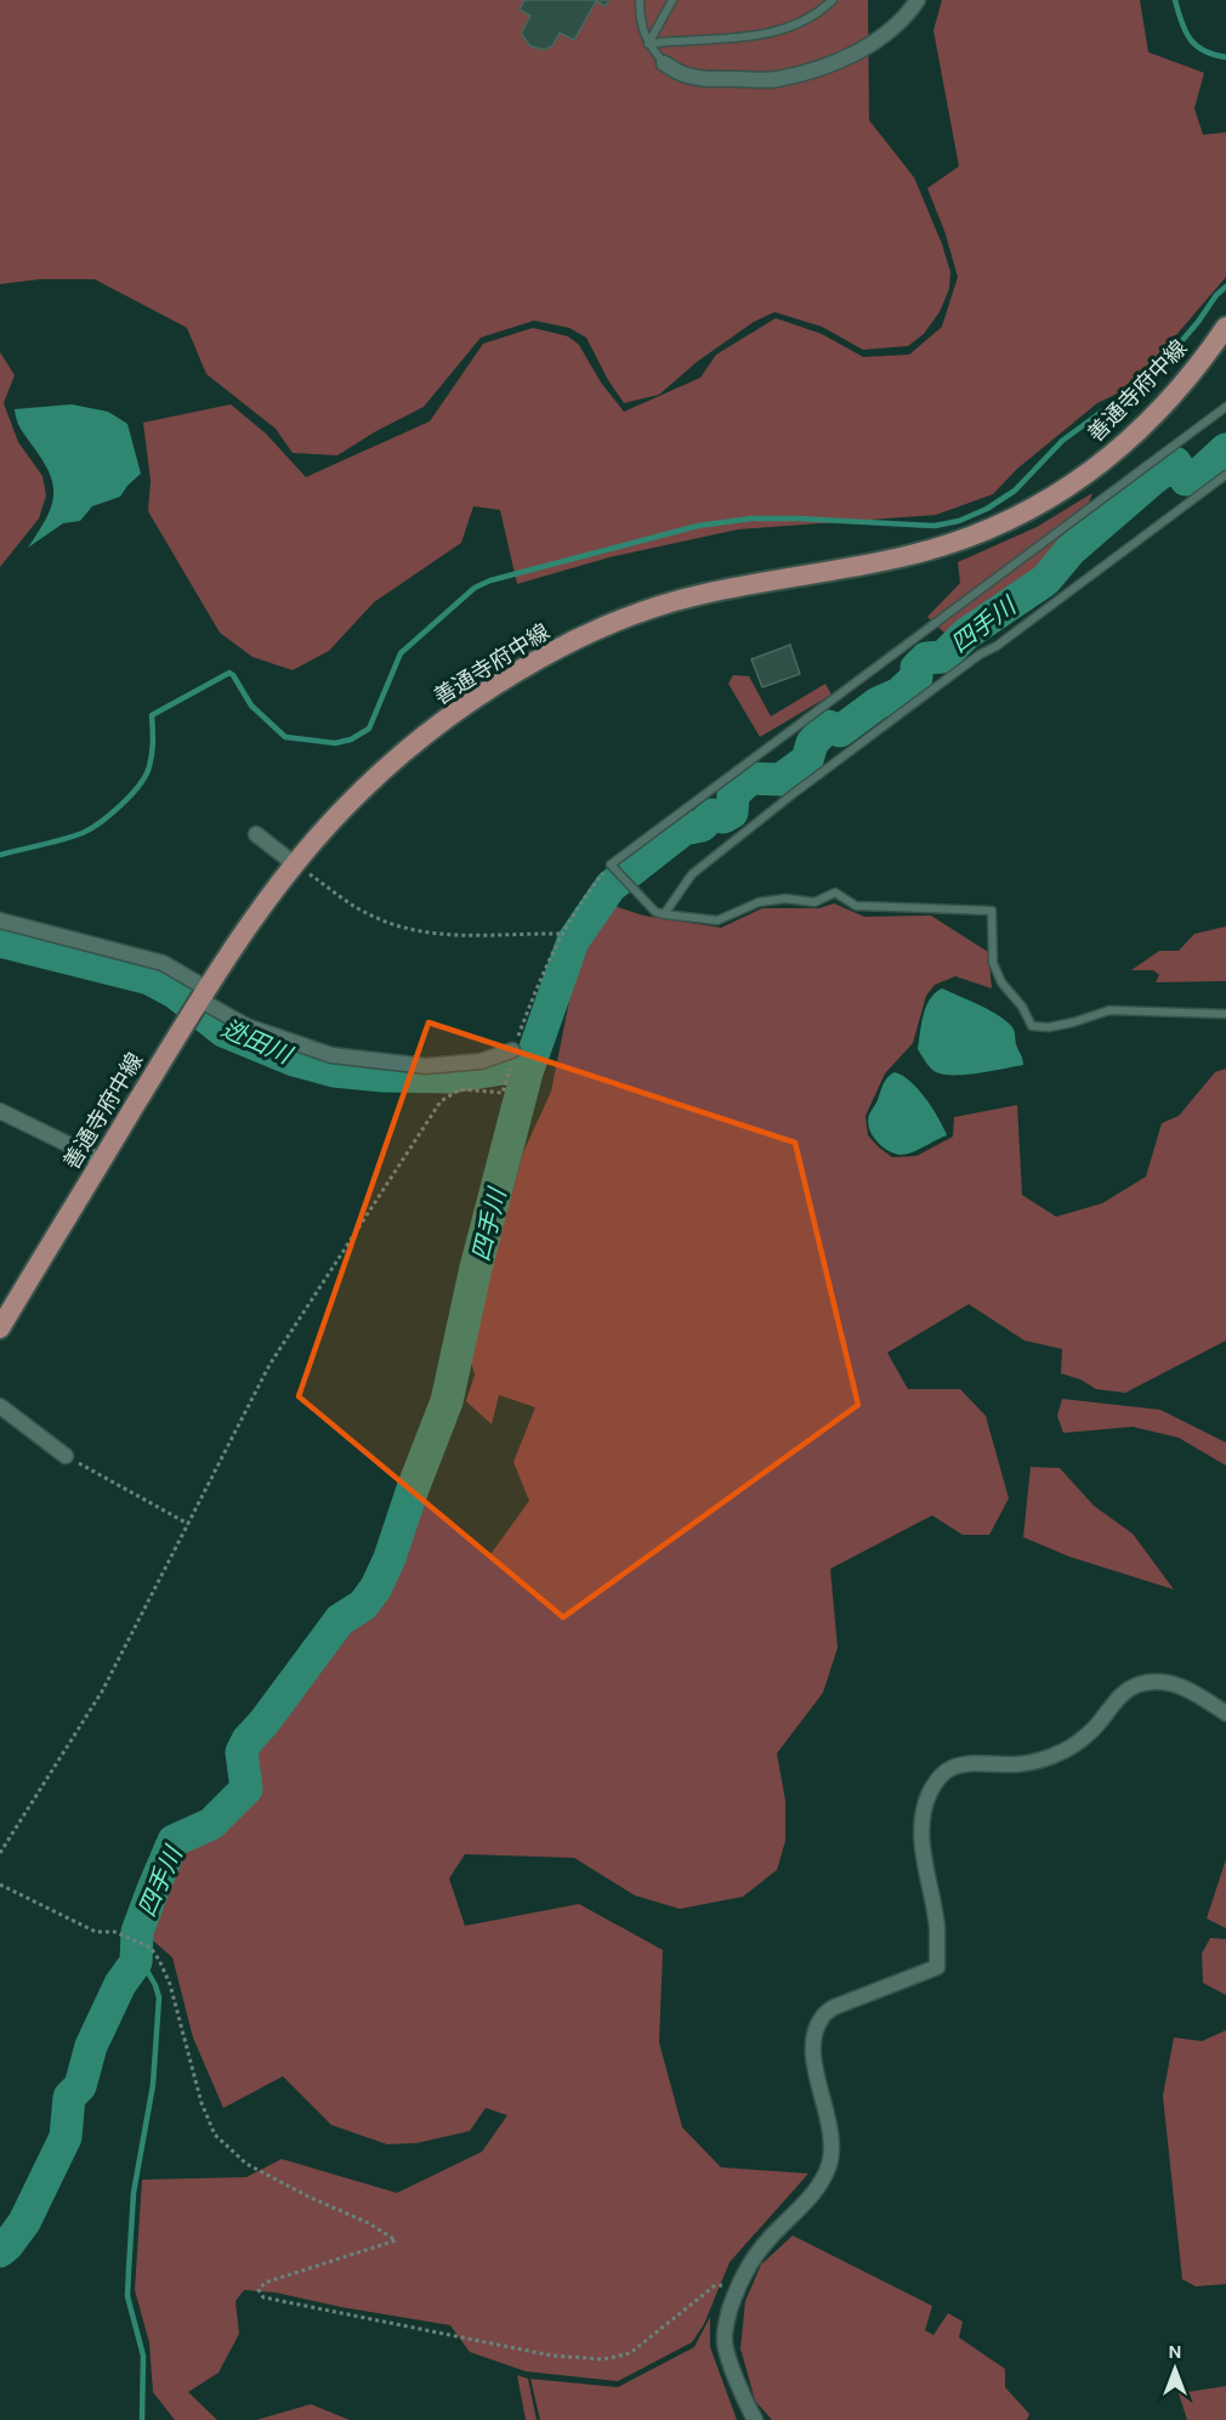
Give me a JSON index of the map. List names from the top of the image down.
{
  "streets": {
    "main road": ["善通寺府中線"]
  },
  "water": ["四手川", "迯田川"],
  "north": "top"
}
